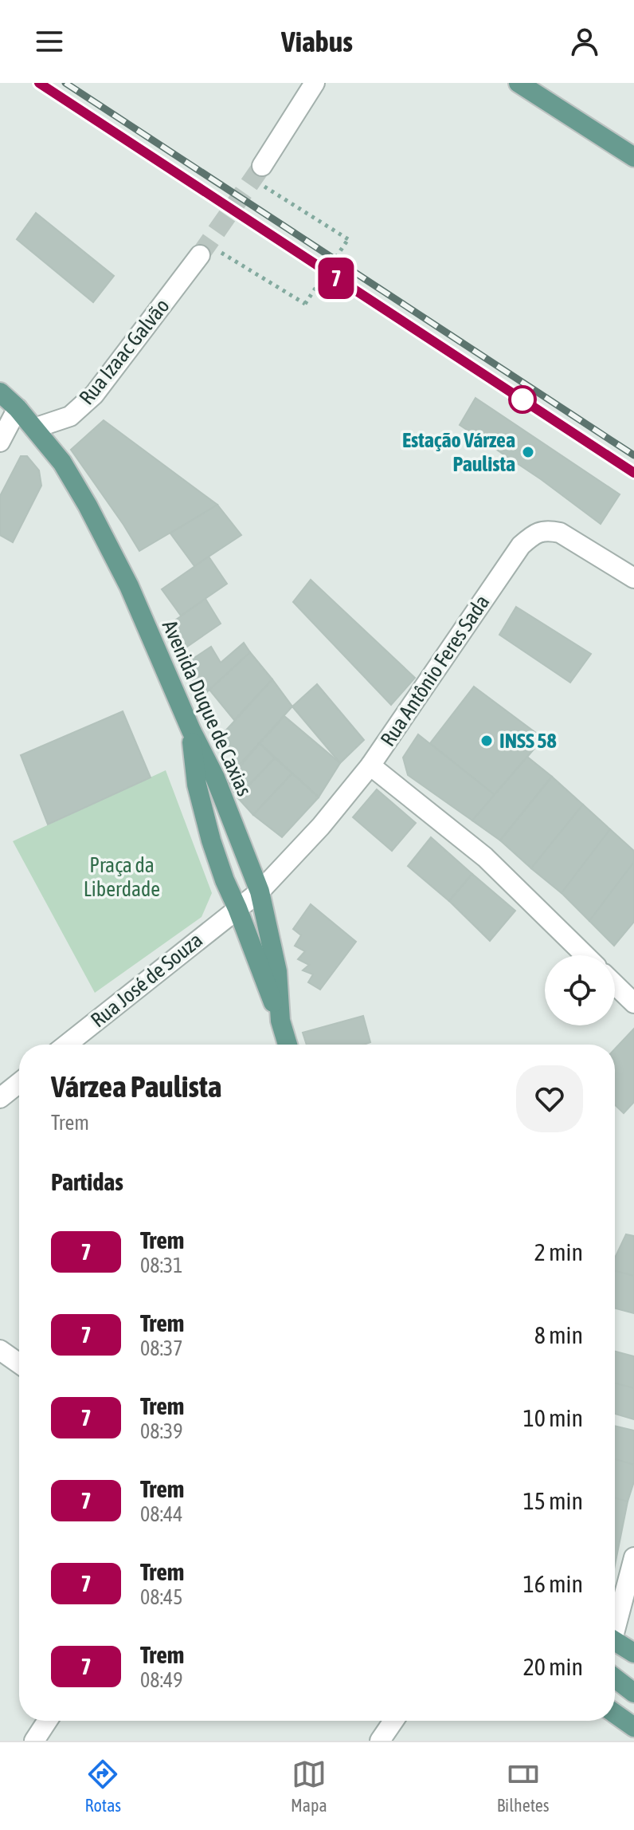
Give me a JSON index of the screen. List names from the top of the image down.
{
  "streets": {
    "main road": ["Avenida Duque de Caxias"],
    "street": ["Rua Izaac Galvão", "Rua Antônio Feres Sada", "Rua José de Souza"]
  },
  "crossings": [
    ["Rua Izaac Galvão", "Avenida Duque de Caxias"],
    ["Rua Antônio Feres Sada", "Avenida Duque de Caxias"],
    ["Rua Antônio Feres Sada", "Rua José de Souza"]
  ],
  "parks": ["Praça da Liberdade"],
  "places": ["Estação Várzea Paulista", "INSS 58"],
  "page": {
    "header": "Viabus",
    "on_map": "7",
    "heading": [
      ["Várzea Paulista", "Trem"],
      "Partidas"
    ],
    "list": [
      {
        "mark": "7",
        "name": "Trem",
        "note": "08:31",
        "value": "2 min"
      },
      {
        "mark": "7",
        "name": "Trem",
        "note": "08:37",
        "value": "8 min"
      },
      {
        "mark": "7",
        "name": "Trem",
        "note": "08:39",
        "value": "10 min"
      },
      {
        "mark": "7",
        "name": "Trem",
        "note": "08:44",
        "value": "15 min"
      },
      {
        "mark": "7",
        "name": "Trem",
        "note": "08:45",
        "value": "16 min"
      },
      {
        "mark": "7",
        "name": "Trem",
        "note": "08:49",
        "value": "20 min"
      }
    ],
    "tabs": ["Rotas", "Mapa", "Bilhetes"]
  }
}
